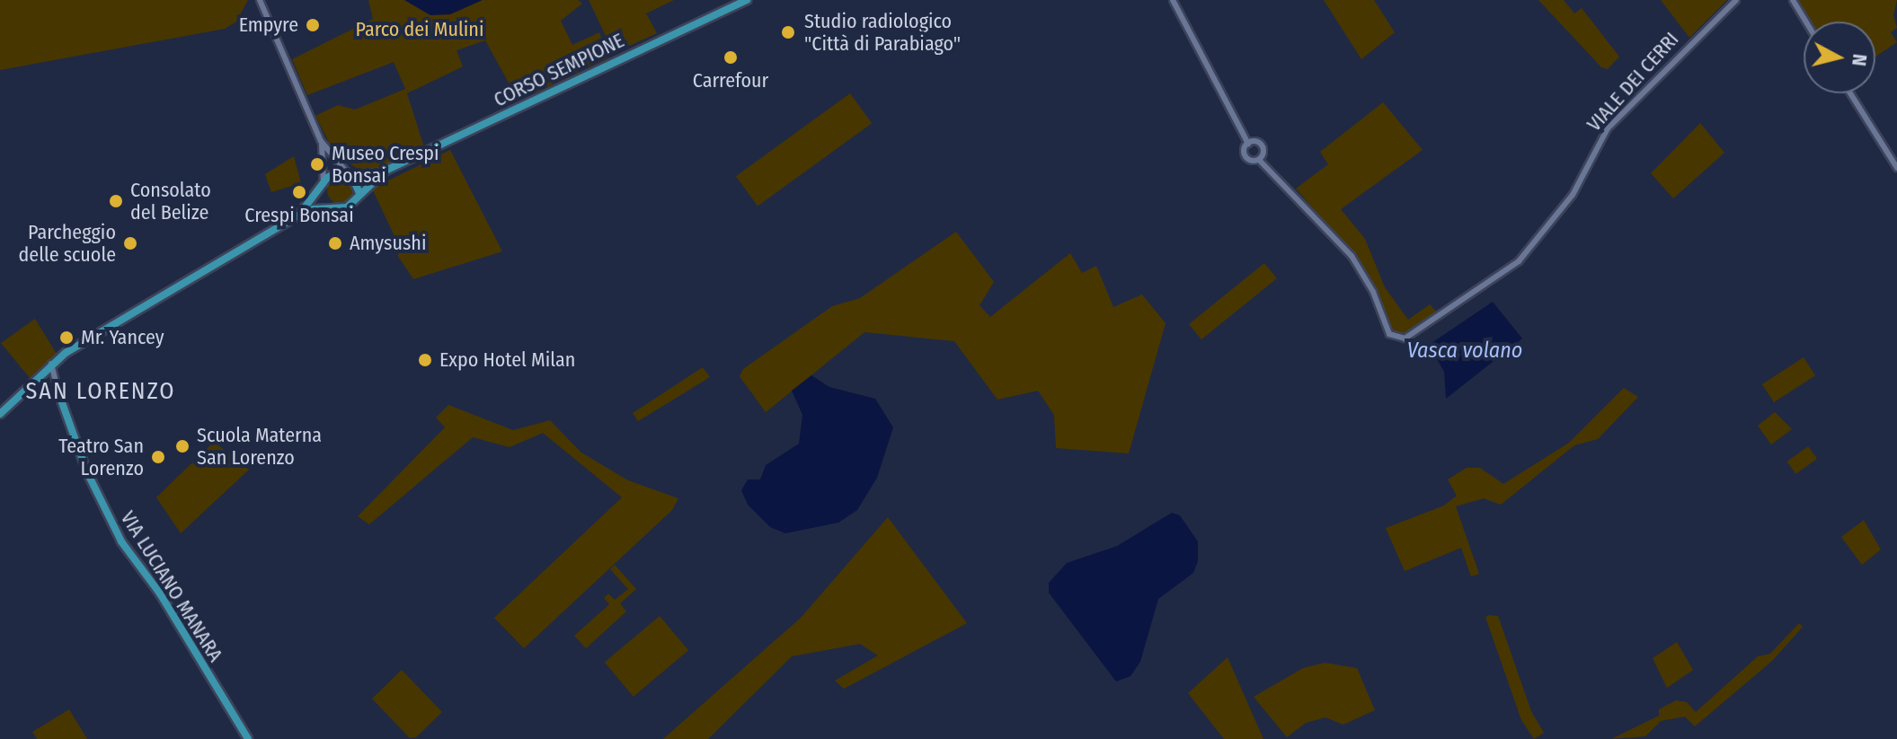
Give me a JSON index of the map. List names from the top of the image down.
{
  "streets": {
    "main road": ["CORSO SEMPIONE", "VIA LUCIANO MANARA"],
    "street": ["VIALE DEI CERRI"]
  },
  "districts": ["SAN LORENZO"],
  "water": ["Vasca volano"],
  "parks": ["Parco dei Mulini"],
  "places": [
    "Empyre",
    "Studio radiologico \"Città di Parabiago\"",
    "Carrefour",
    "Museo Crespi Bonsai",
    "Crespi Bonsai",
    "Consolato del Belize",
    "Parcheggio delle scuole",
    "Amysushi",
    "Mr. Yancey",
    "Expo Hotel Milan",
    "Scuola Materna San Lorenzo",
    "Teatro San Lorenzo"
  ],
  "north": "right"
}
